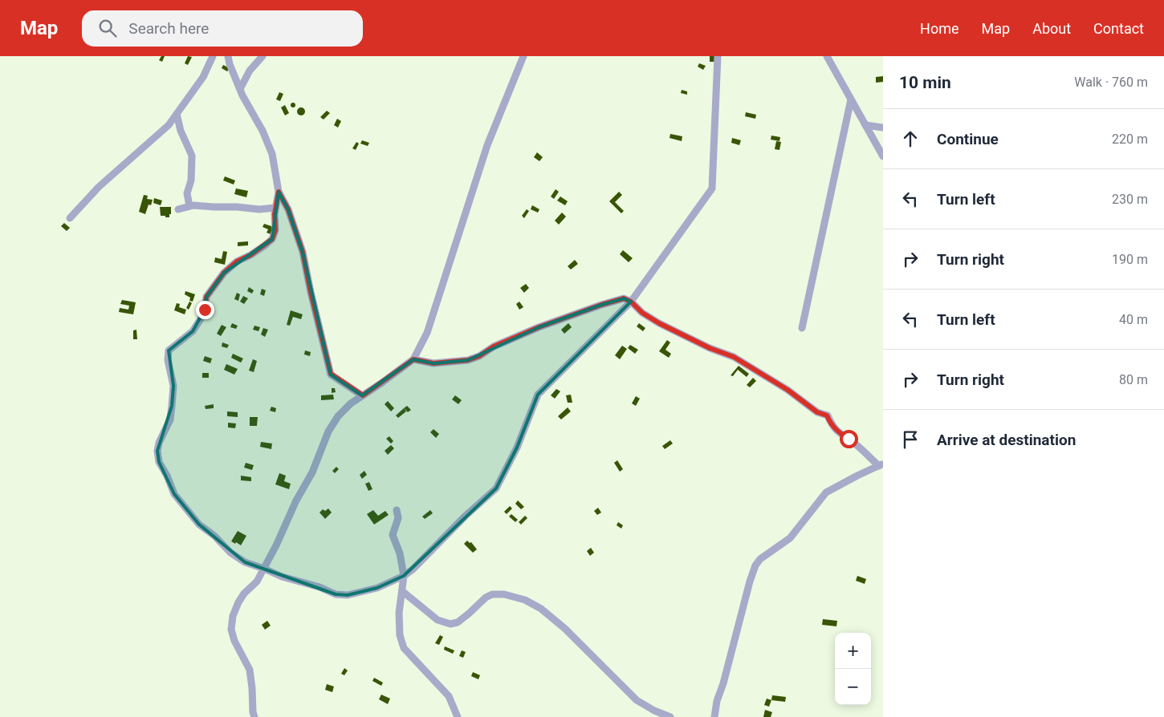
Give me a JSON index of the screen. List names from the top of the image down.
{
  "page": {
    "header": "Map",
    "search": "Search here",
    "nav": [
      "Home",
      "Map",
      "About",
      "Contact"
    ],
    "heading": ["10 min", "Walk · 760 m"],
    "list": [
      ["Continue", "220 m"],
      ["Turn left", "230 m"],
      ["Turn right", "190 m"],
      ["Turn left", "40 m"],
      ["Turn right", "80 m"],
      "Arrive at destination"
    ],
    "map_buttons": ["+", "−"]
  }
}
